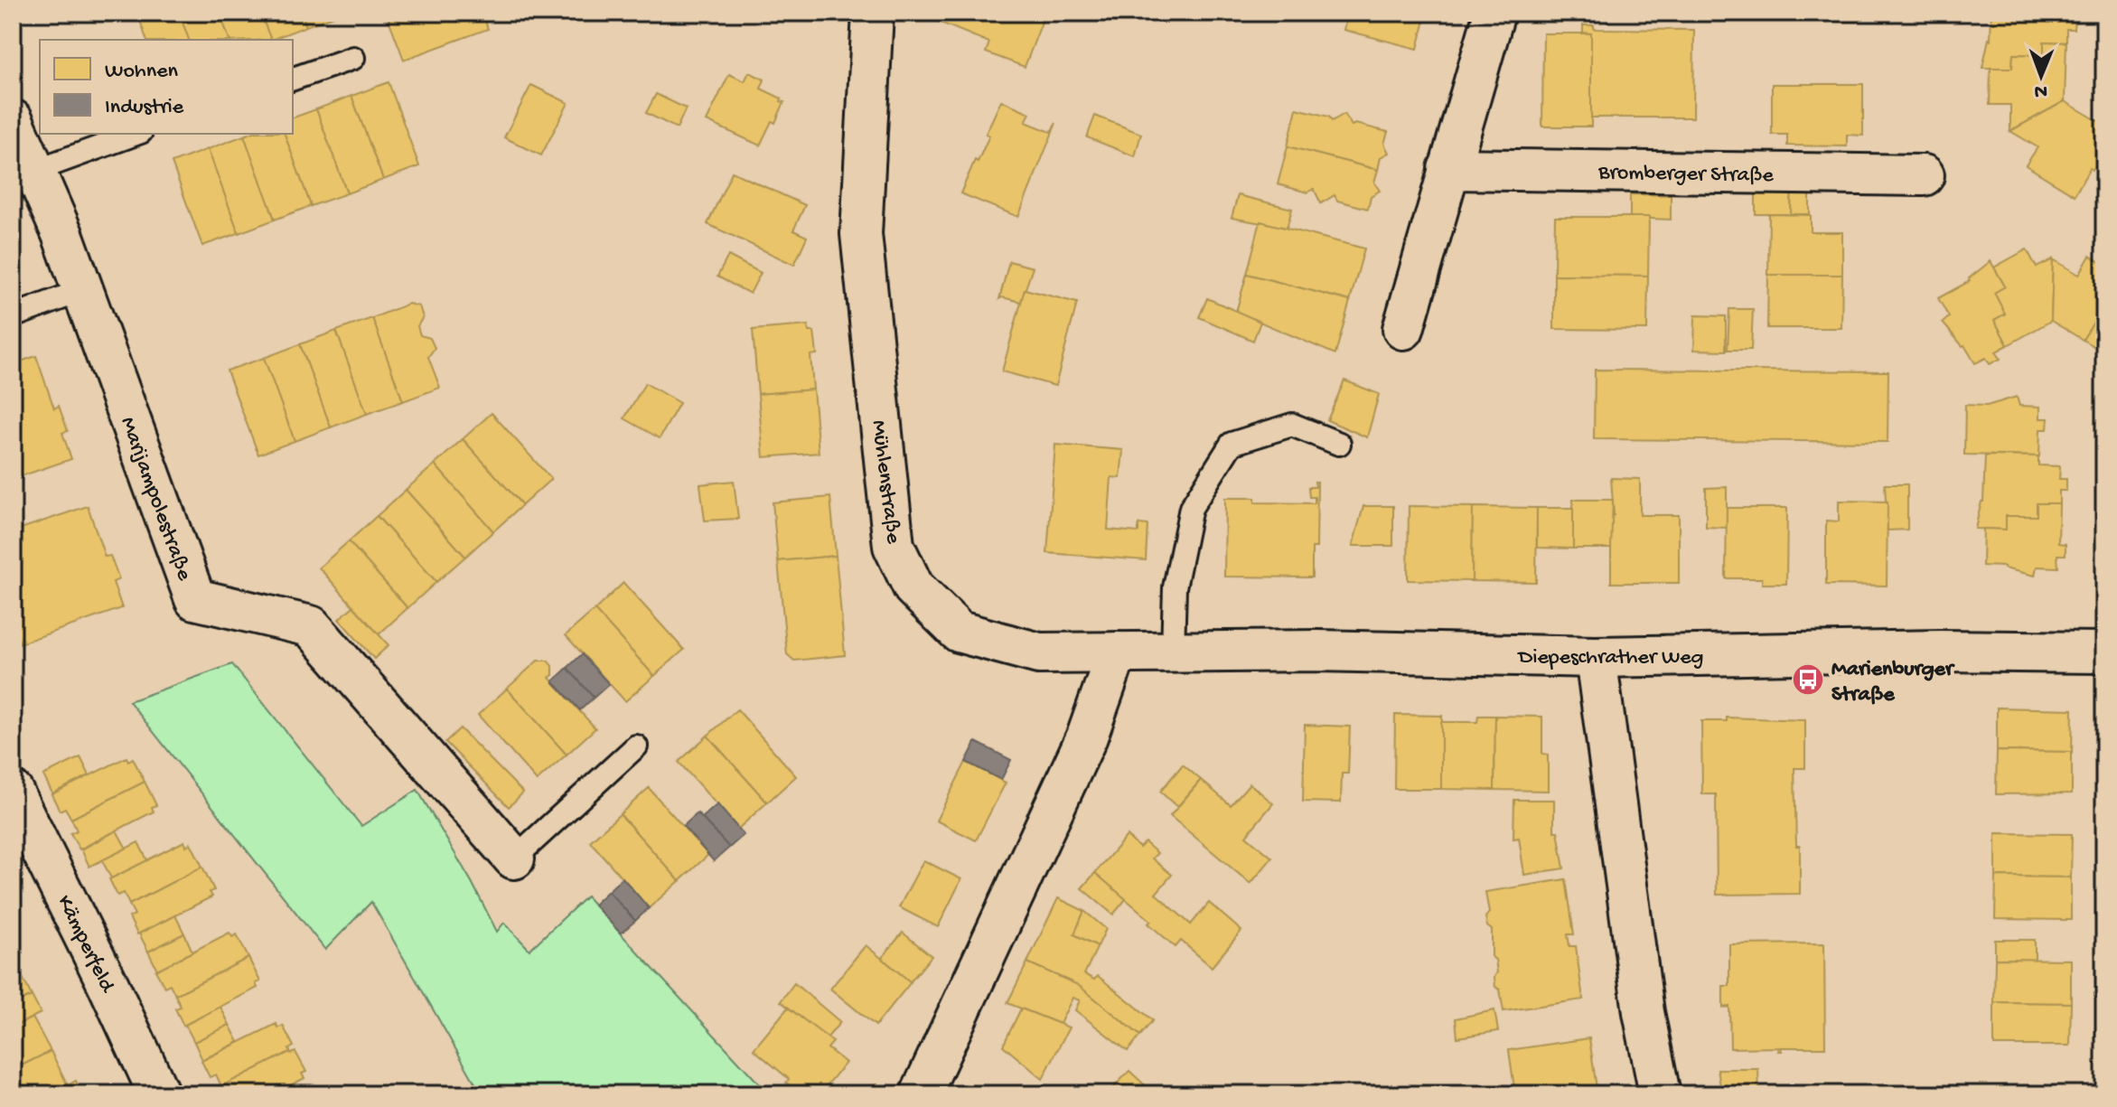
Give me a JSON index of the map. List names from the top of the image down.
{
  "streets": {
    "street": [
      "Bromberger Straße",
      "Mühlenstraße",
      "Marijampolestraße",
      "Diepeschrather Weg",
      "Kämperfeld"
    ]
  },
  "crossings": [
    ["Mühlenstraße", "Diepeschrather Weg"]
  ],
  "places": {
    "bus stop": ["Marienburger Straße"]
  },
  "legend": ["Wohnen", "Industrie"],
  "north": "bottom"
}
